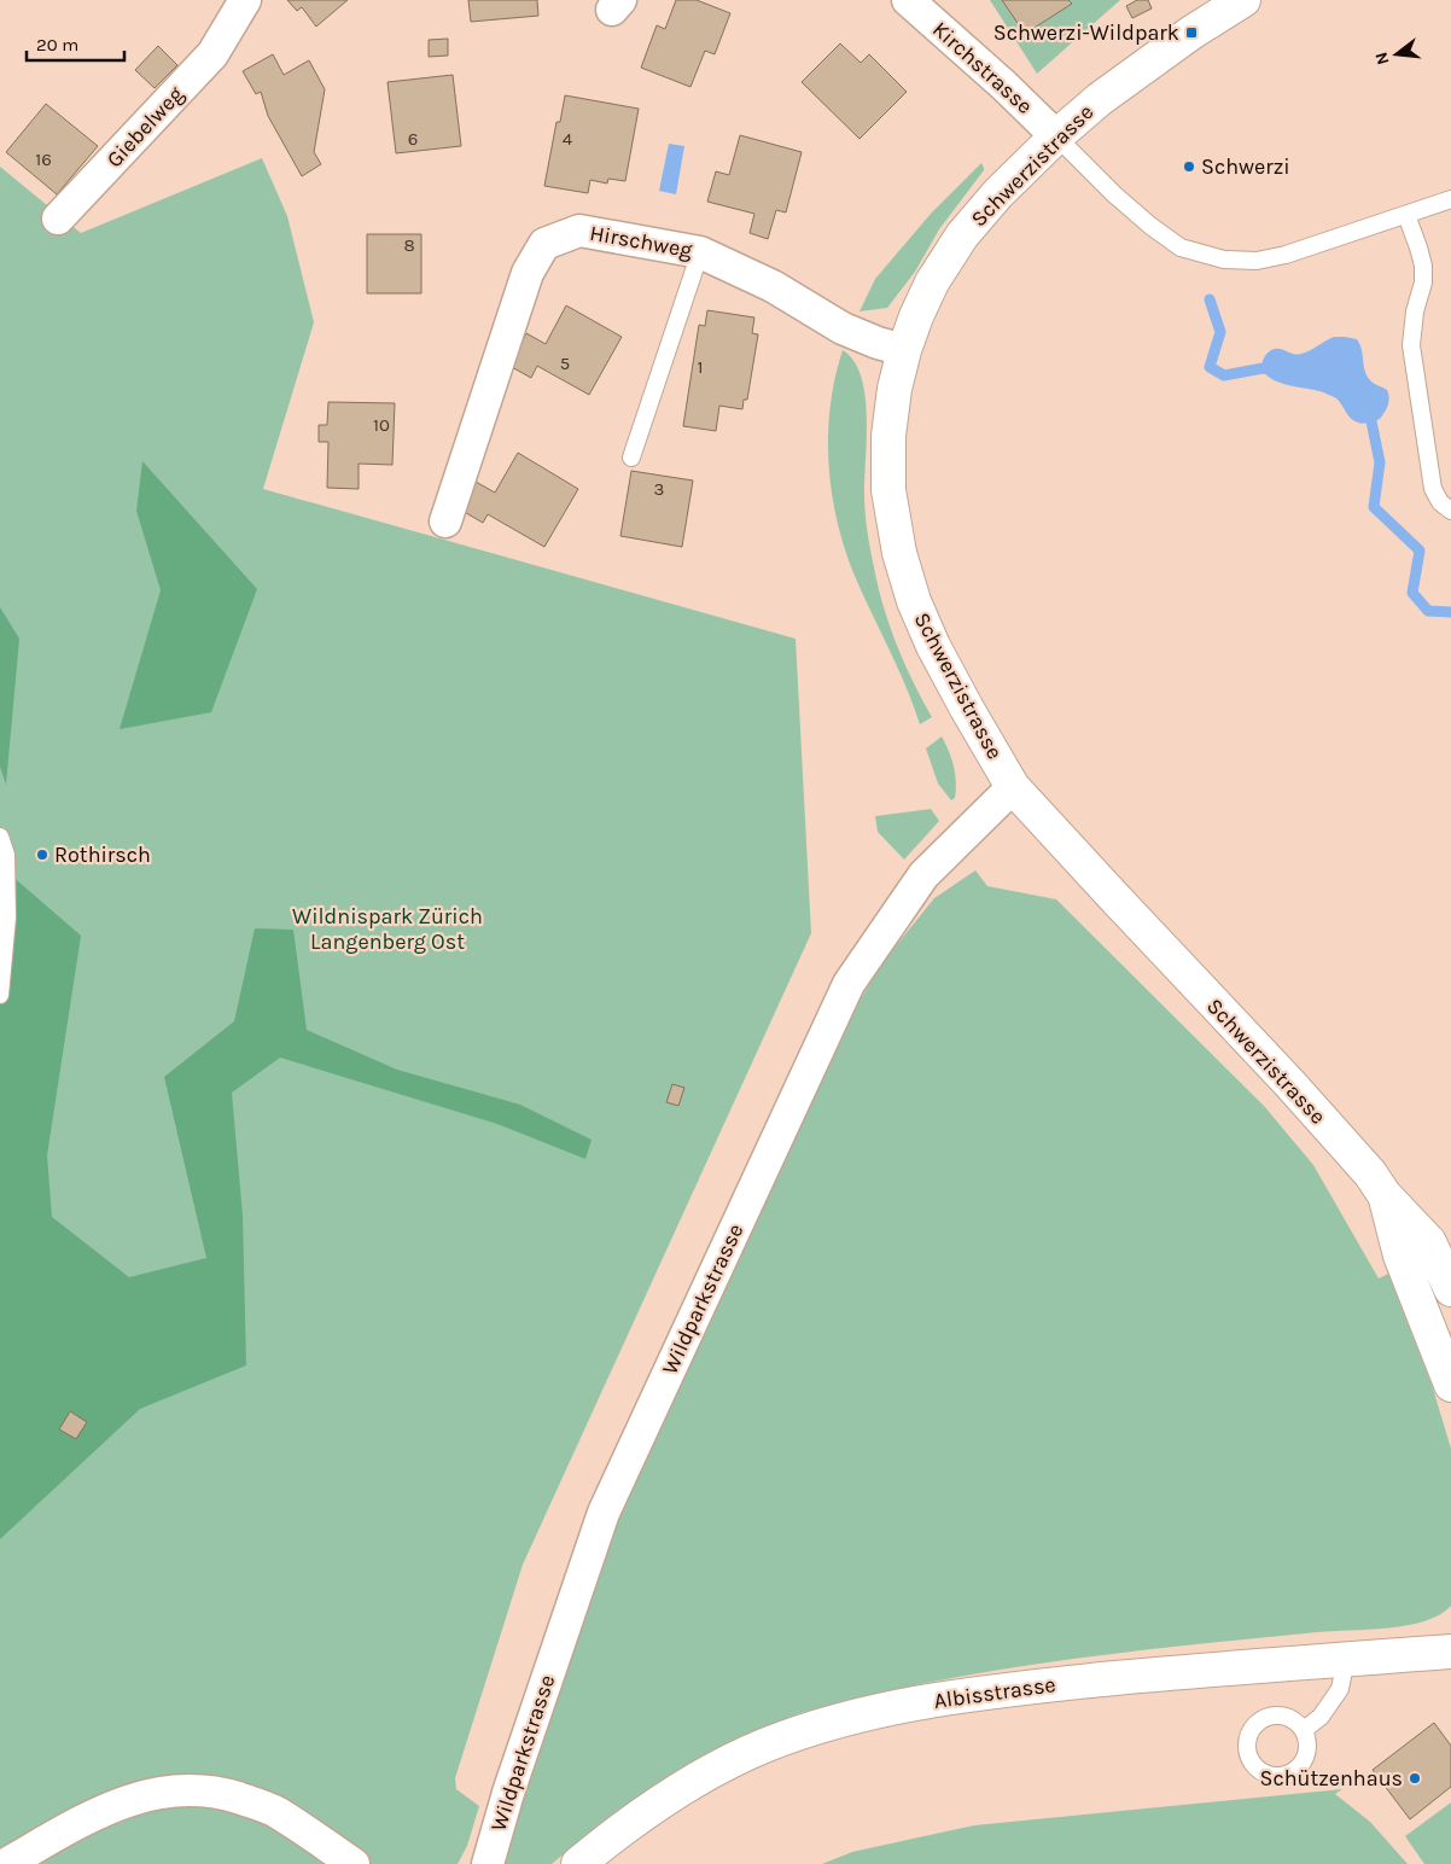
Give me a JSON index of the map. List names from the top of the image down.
{
  "streets": {
    "main road": ["Schwerzistrasse", "Albisstrasse"],
    "street": [
      "Kirchstrasse",
      "Giebelweg",
      "Hirschweg",
      "Wildparkstrasse"
    ]
  },
  "crossings": [
    ["Kirchstrasse", "Schwerzistrasse"],
    ["Schwerzistrasse", "Hirschweg"],
    ["Schwerzistrasse", "Wildparkstrasse"]
  ],
  "parks": ["Wildnispark Zürich Langenberg Ost"],
  "places": {
    "transit": ["Schwerzi-Wildpark"],
    "other": ["Schwerzi", "Rothirsch", "Schützenhaus"]
  },
  "house_numbers": [
    "6",
    "4",
    "16",
    "8",
    "5",
    "1",
    "10",
    "3"
  ],
  "scale_bar": "20 m",
  "north": "left"
}
